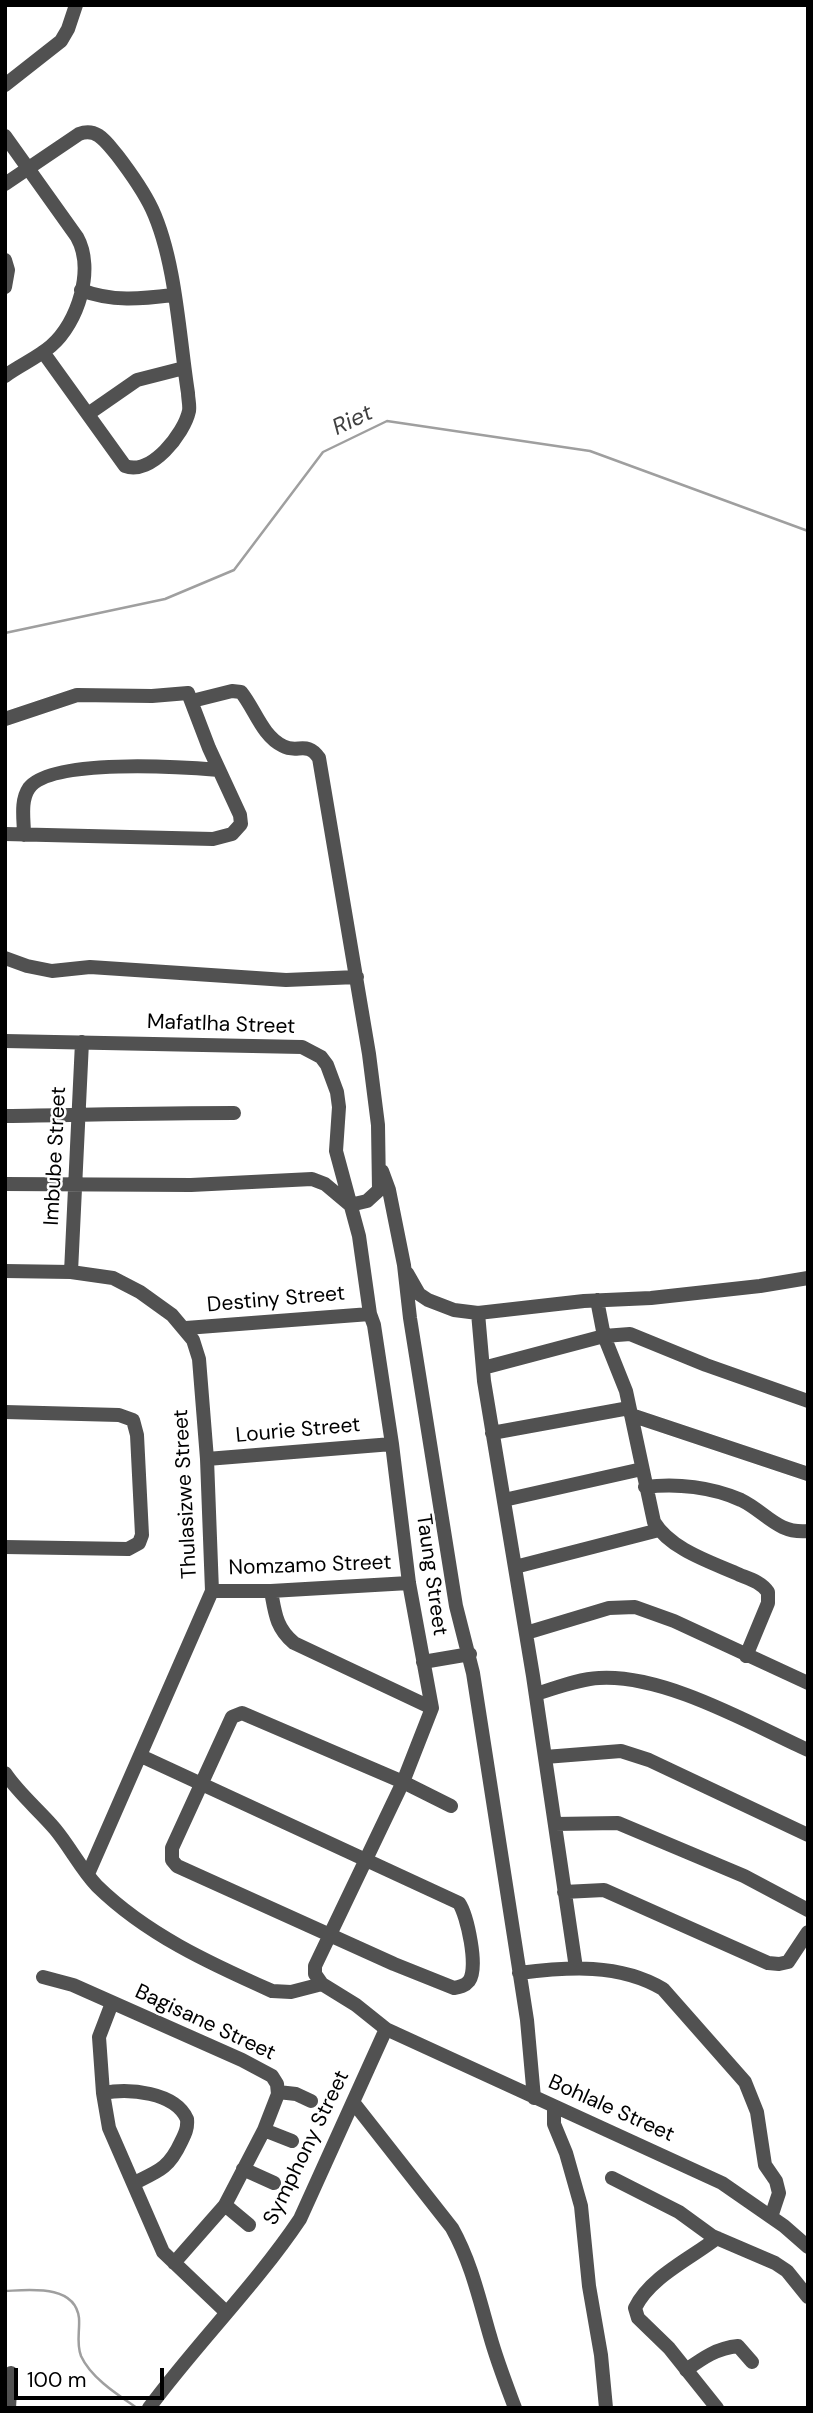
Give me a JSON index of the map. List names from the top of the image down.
{
  "streets": {
    "street": [
      "Mafatlha Street",
      "Imbube Street",
      "Destiny Street",
      "Lourie Street",
      "Thulasizwe Street",
      "Nomzamo Street",
      "Taung Street",
      "Bagisane Street",
      "Bohlale Street",
      "Symphony Street"
    ]
  },
  "crossings": [
    ["Mafatlha Street", "Imbube Street"],
    ["Mafatlha Street", "Taung Street"],
    ["Imbube Street", "Thulasizwe Street"],
    ["Destiny Street", "Thulasizwe Street"],
    ["Destiny Street", "Taung Street"],
    ["Lourie Street", "Thulasizwe Street"],
    ["Lourie Street", "Taung Street"],
    ["Thulasizwe Street", "Nomzamo Street"],
    ["Nomzamo Street", "Taung Street"],
    ["Bagisane Street", "Symphony Street"],
    ["Bohlale Street", "Symphony Street"]
  ],
  "water": ["Riet"],
  "scale_bar": "100 m"
}
